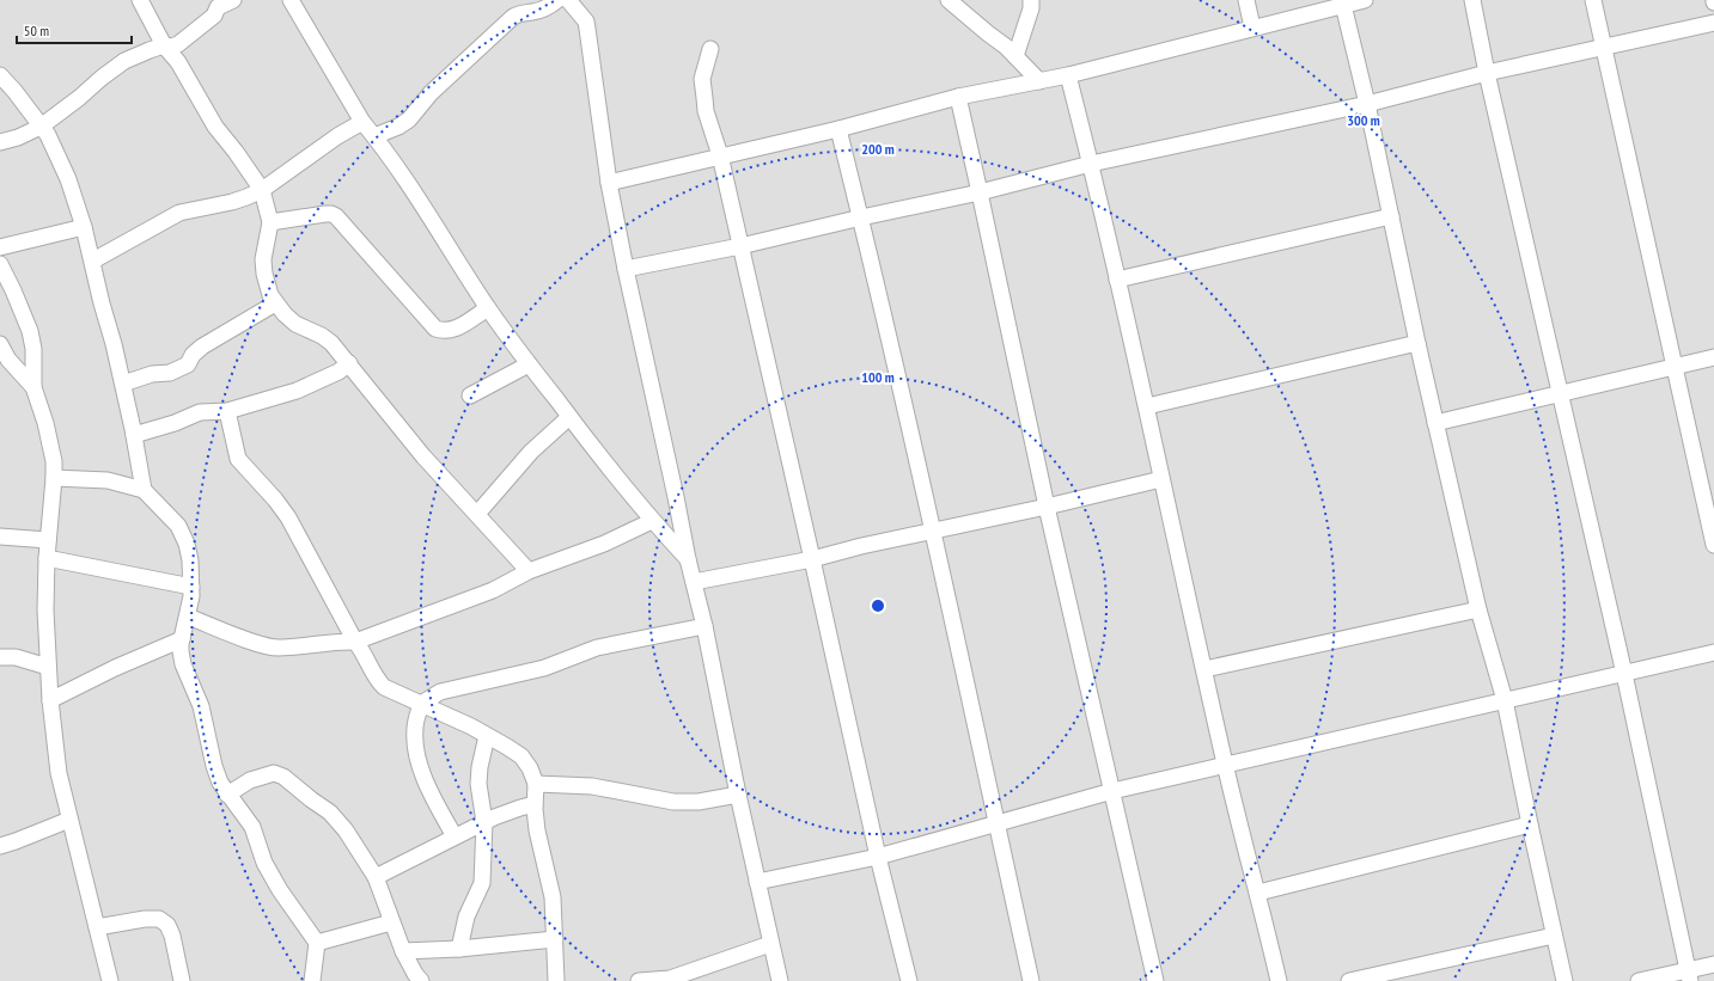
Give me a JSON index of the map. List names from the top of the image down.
{
  "scale_bar": "50 m",
  "rings": ["300 m", "200 m", "100 m"]
}
